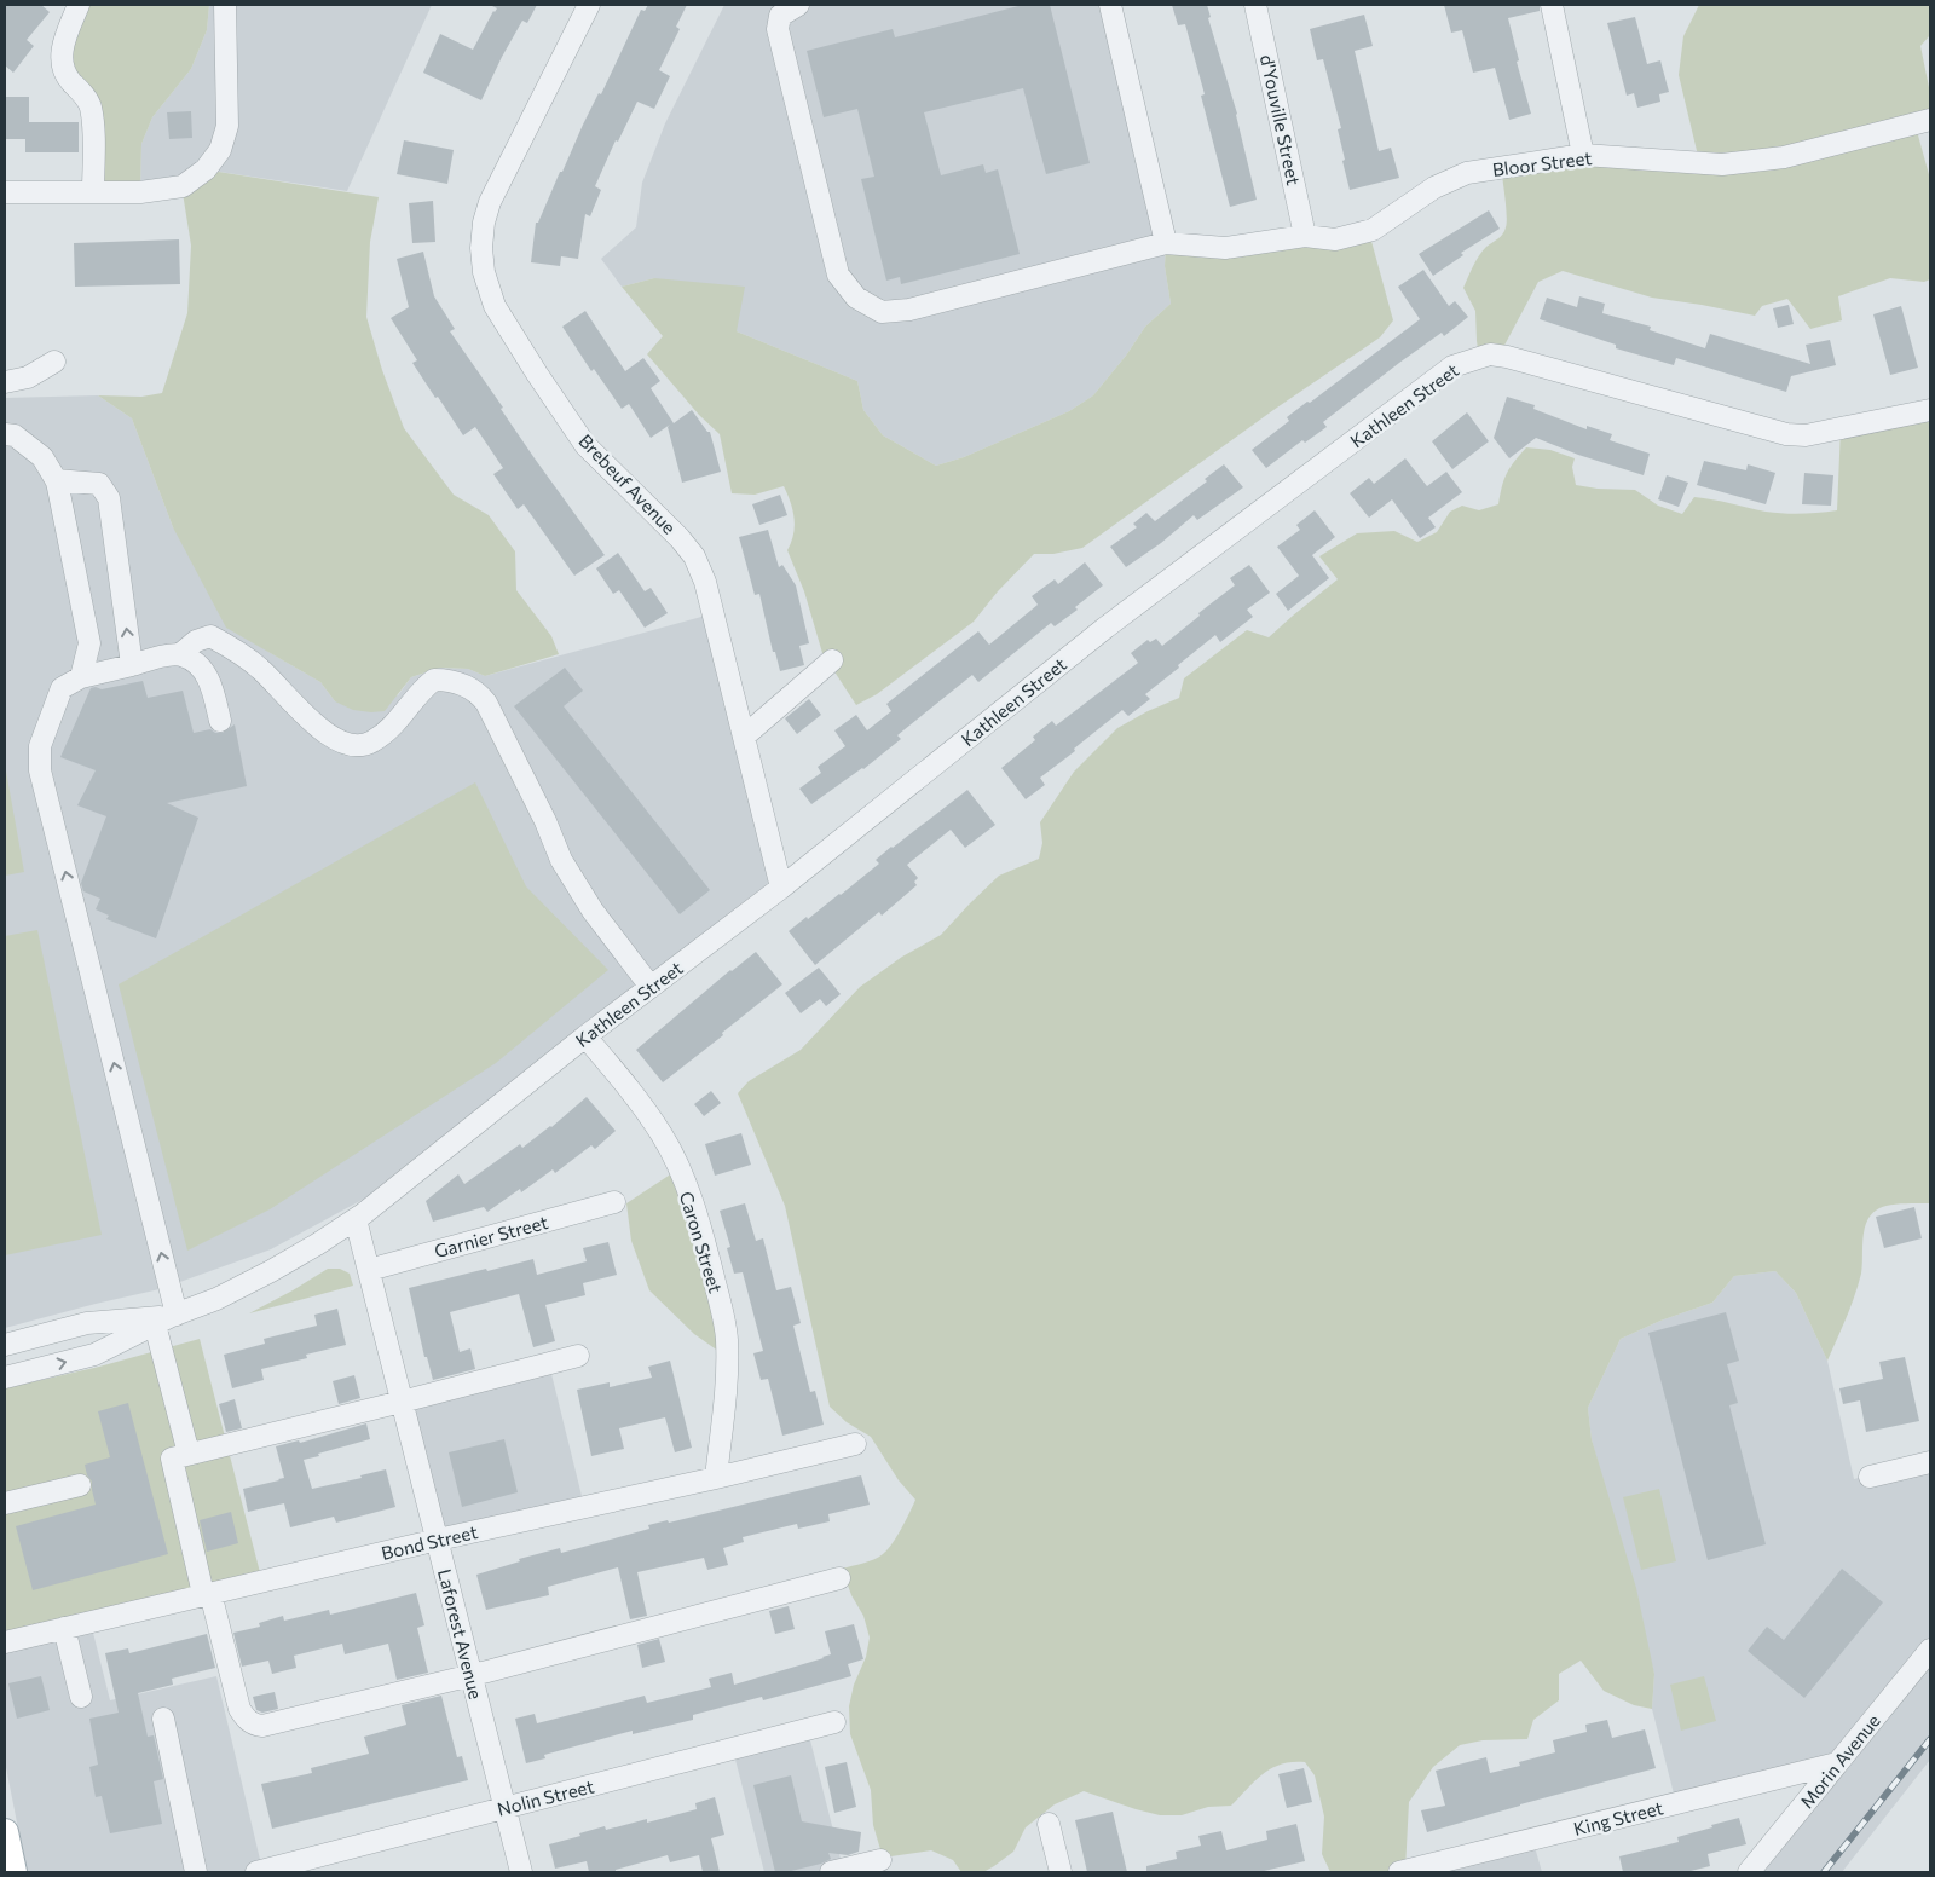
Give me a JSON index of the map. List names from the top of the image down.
{
  "streets": {
    "street": [
      "d'Youville Street",
      "Bloor Street",
      "Kathleen Street",
      "Brebeuf Avenue",
      "Garnier Street",
      "Caron Street",
      "Bond Street",
      "Laforest Avenue",
      "Morin Avenue",
      "Nolin Street",
      "King Street"
    ]
  },
  "crossings": [
    ["d'Youville Street", "Bloor Street"],
    ["Kathleen Street", "Brebeuf Avenue"],
    ["Kathleen Street", "Caron Street"],
    ["Kathleen Street", "Laforest Avenue"],
    ["Garnier Street", "Laforest Avenue"],
    ["Caron Street", "Bond Street"],
    ["Bond Street", "Laforest Avenue"],
    ["Laforest Avenue", "Nolin Street"],
    ["Morin Avenue", "King Street"]
  ]
}
